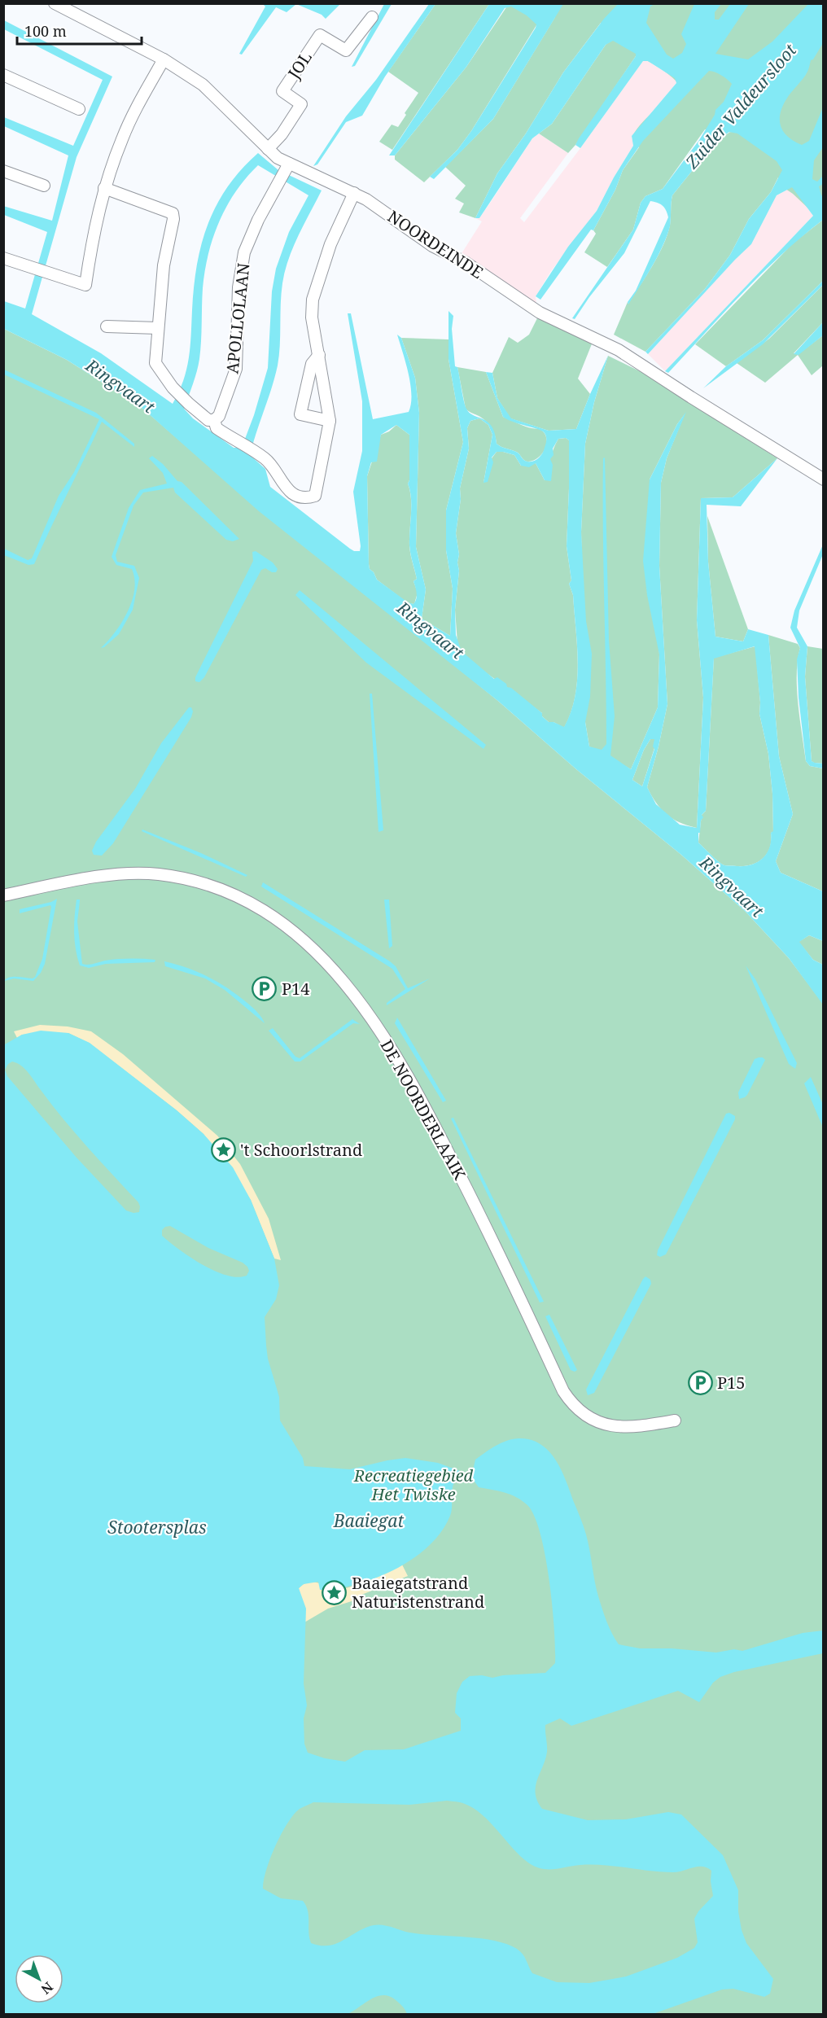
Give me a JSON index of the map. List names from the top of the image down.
{
  "streets": {
    "street": [
      "JOL",
      "NOORDEINDE",
      "APOLLOLAAN",
      "DE NOORDERLAAIK"
    ]
  },
  "crossings": [
    ["JOL", "NOORDEINDE"],
    ["NOORDEINDE", "APOLLOLAAN"]
  ],
  "water": [
    "Zuider Valdeursloot",
    "Ringvaart",
    "Baaiegat",
    "Stootersplas"
  ],
  "parks": ["Recreatiegebied Het Twiske"],
  "places": {
    "parking": ["P14", "P15"],
    "place": ["'t Schoorlstrand", "Baaiegatstrand Naturistenstrand"]
  },
  "scale_bar": "100 m",
  "north": "bottom right"
}
